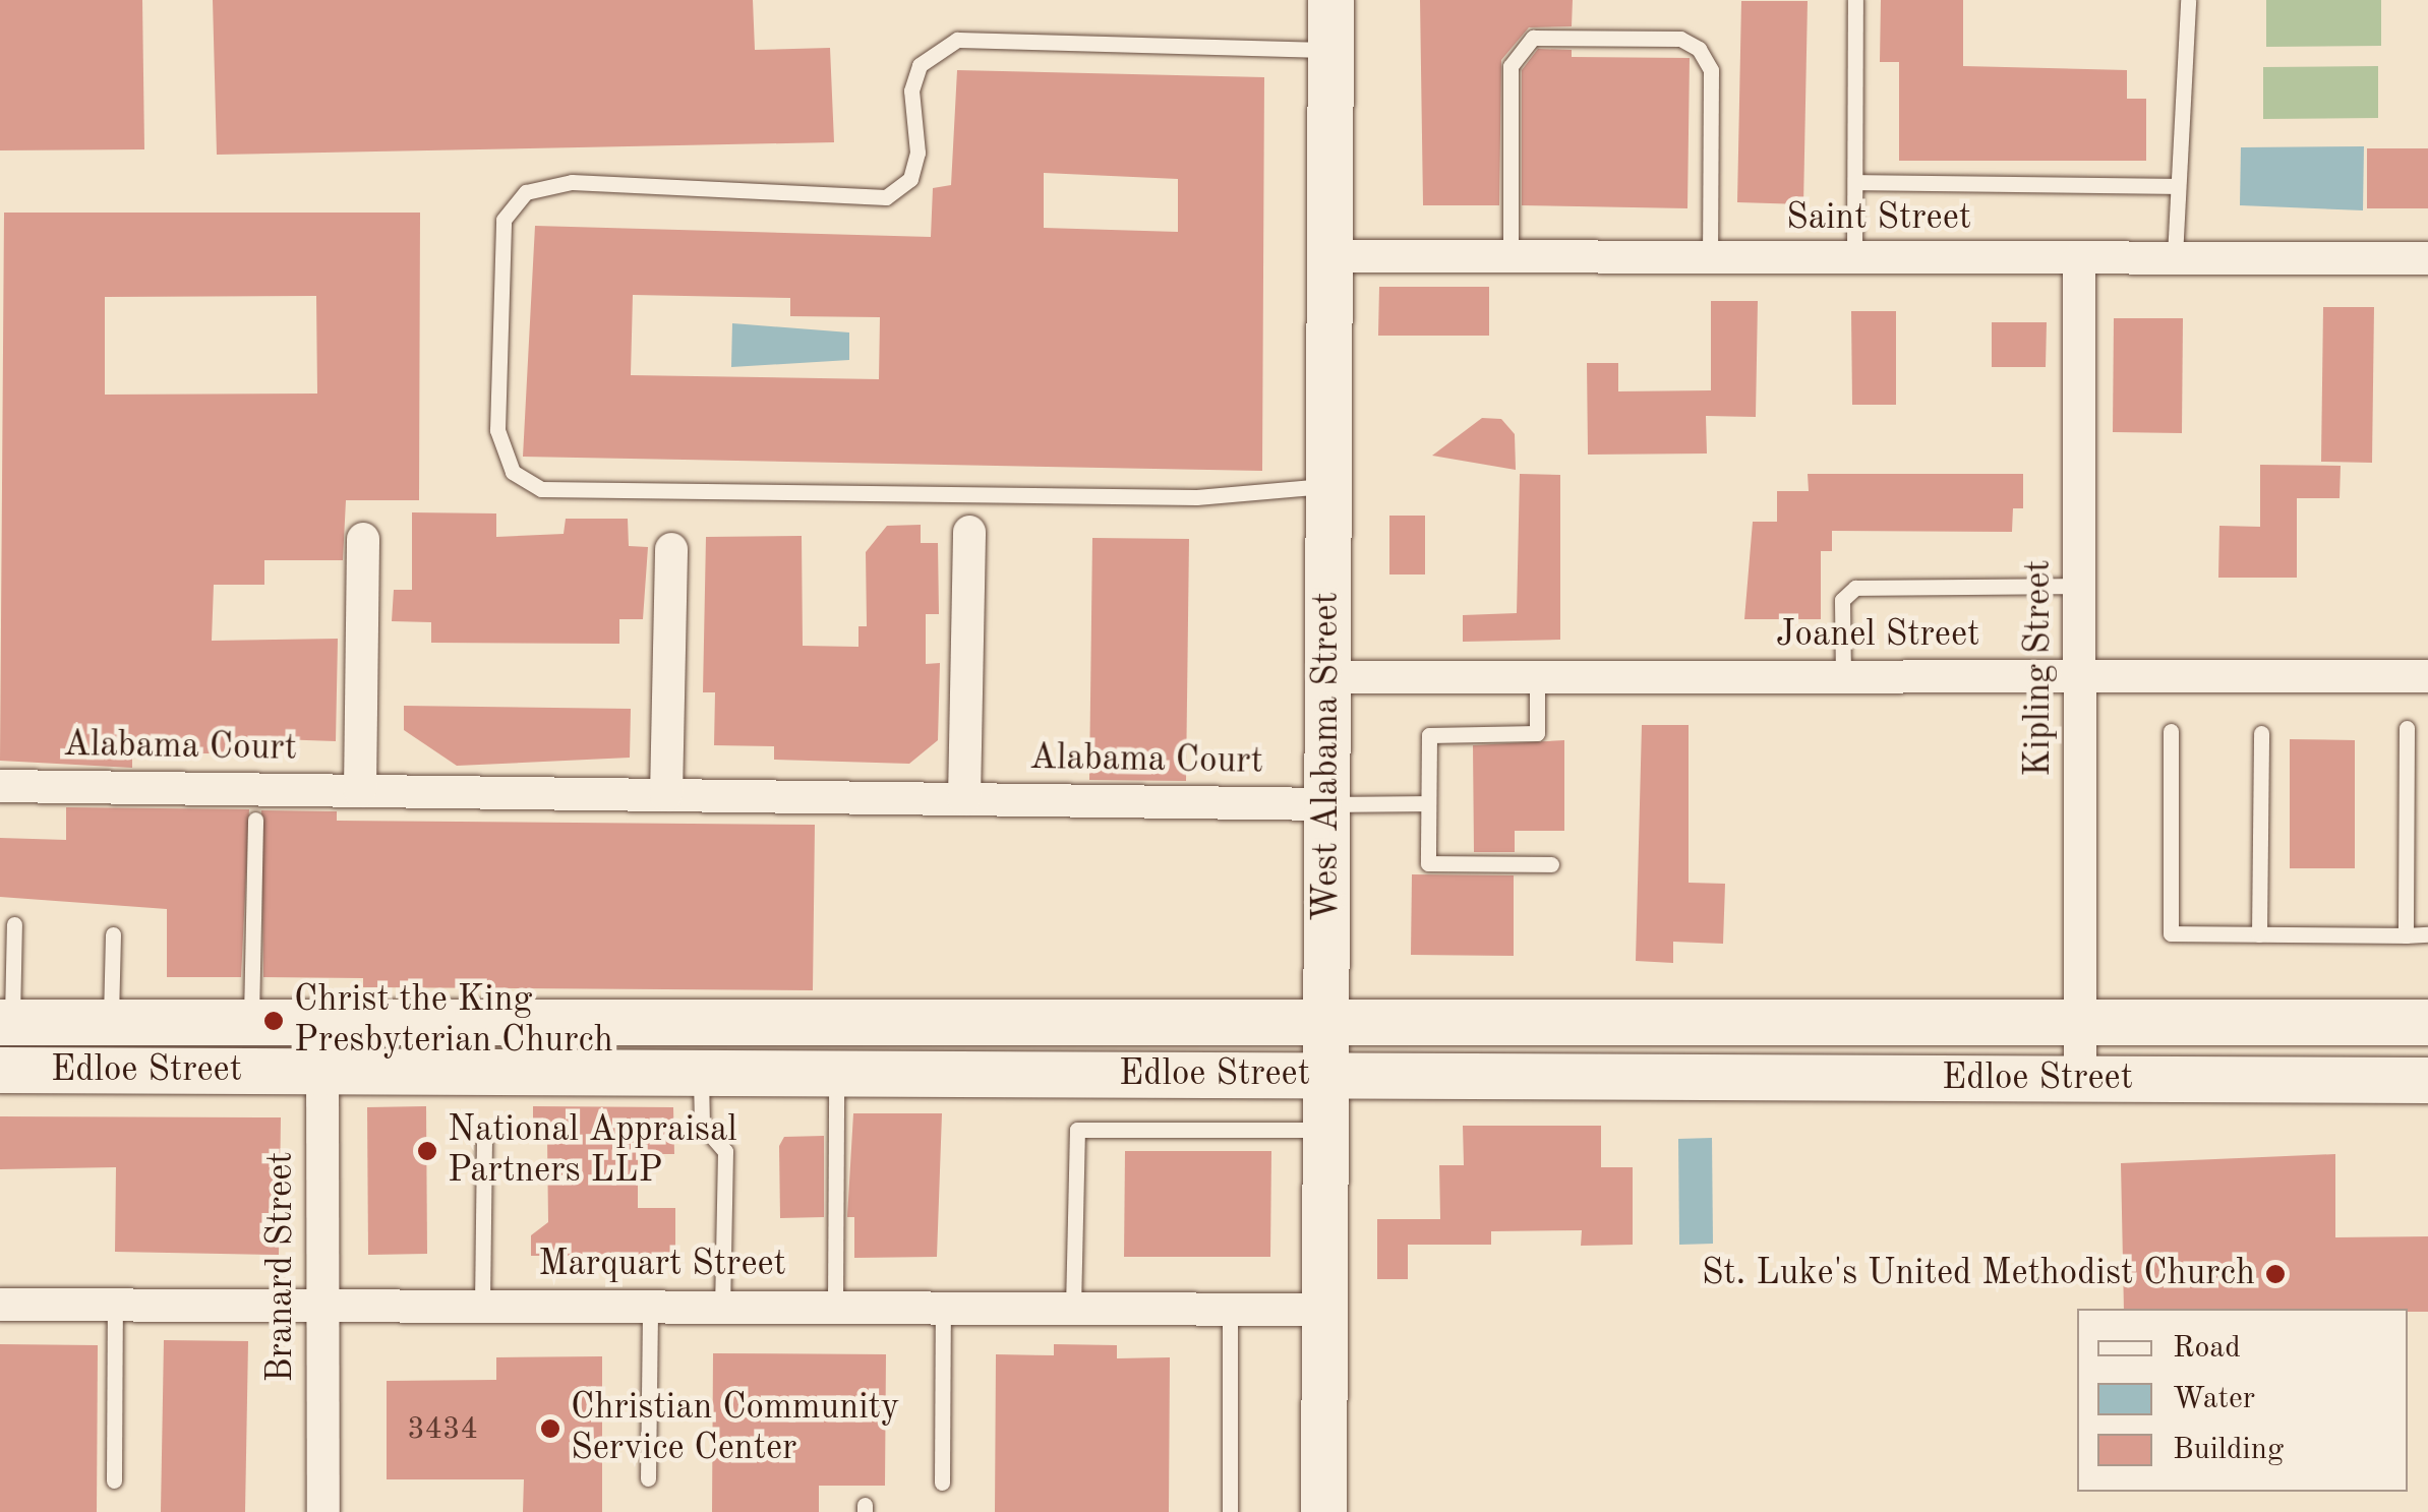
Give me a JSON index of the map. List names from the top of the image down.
{
  "streets": {
    "main road": ["West Alabama Street", "Edloe Street"],
    "street": [
      "Saint Street",
      "Joanel Street",
      "Kipling Street",
      "Alabama Court",
      "Marquart Street",
      "Branard Street"
    ]
  },
  "crossings": [
    ["Saint Street", "Kipling Street"],
    ["Saint Street", "West Alabama Street"],
    ["Joanel Street", "Kipling Street"],
    ["Joanel Street", "West Alabama Street"],
    ["Kipling Street", "Edloe Street"],
    ["Alabama Court", "West Alabama Street"],
    ["West Alabama Street", "Edloe Street"],
    ["West Alabama Street", "Marquart Street"],
    ["Edloe Street", "Branard Street"],
    ["Marquart Street", "Branard Street"]
  ],
  "places": [
    "Christ the King Presbyterian Church",
    "National Appraisal Partners LLP",
    "St. Luke's United Methodist Church",
    "Christian Community Service Center"
  ],
  "house_numbers": ["3434"],
  "legend": ["Road", "Water", "Building"]
}
